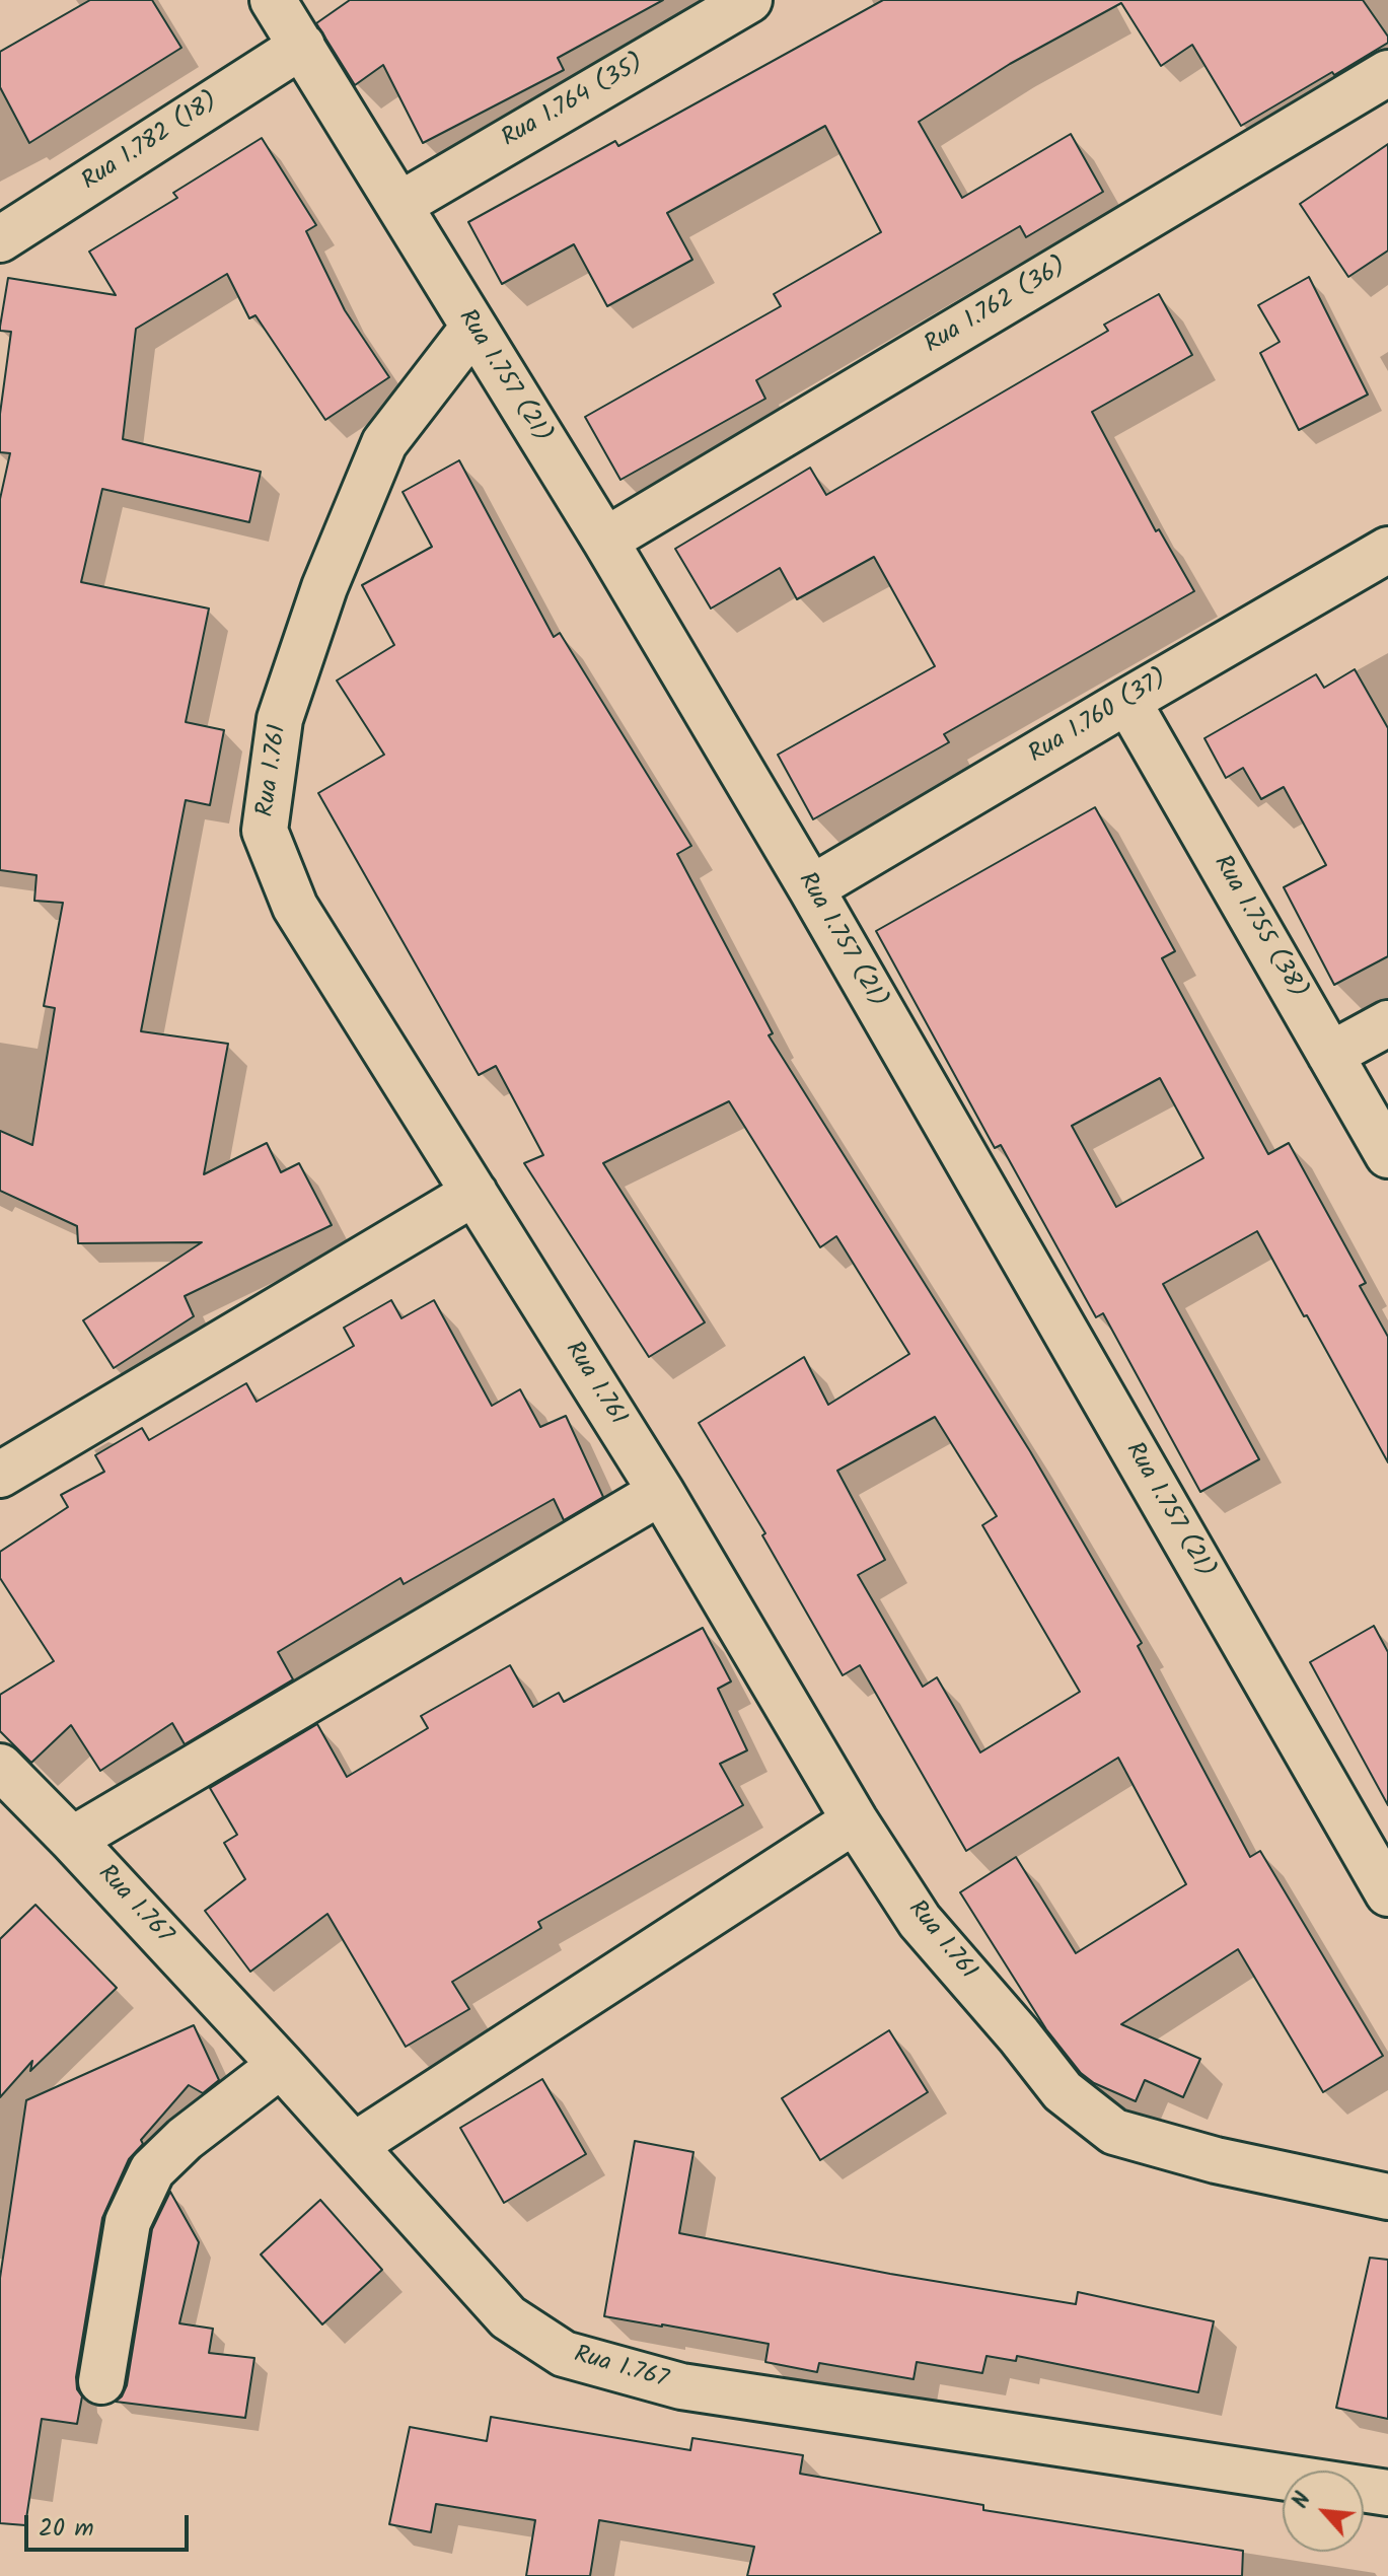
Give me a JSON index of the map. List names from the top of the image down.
{
  "streets": {
    "street": [
      "Rua 1.764 (35)",
      "Rua 1.782 (18)",
      "Rua 1.762 (36)",
      "Rua 1.757 (21)",
      "Rua 1.760 (37)",
      "Rua 1.761",
      "Rua 1.755 (38)",
      "Rua 1.767"
    ]
  },
  "crossings": [
    ["Rua 1.764 (35)", "Rua 1.757 (21)"],
    ["Rua 1.782 (18)", "Rua 1.757 (21)"],
    ["Rua 1.762 (36)", "Rua 1.757 (21)"],
    ["Rua 1.757 (21)", "Rua 1.760 (37)"],
    ["Rua 1.757 (21)", "Rua 1.761"],
    ["Rua 1.760 (37)", "Rua 1.755 (38)"]
  ],
  "scale_bar": "20 m",
  "north": "top left"
}
